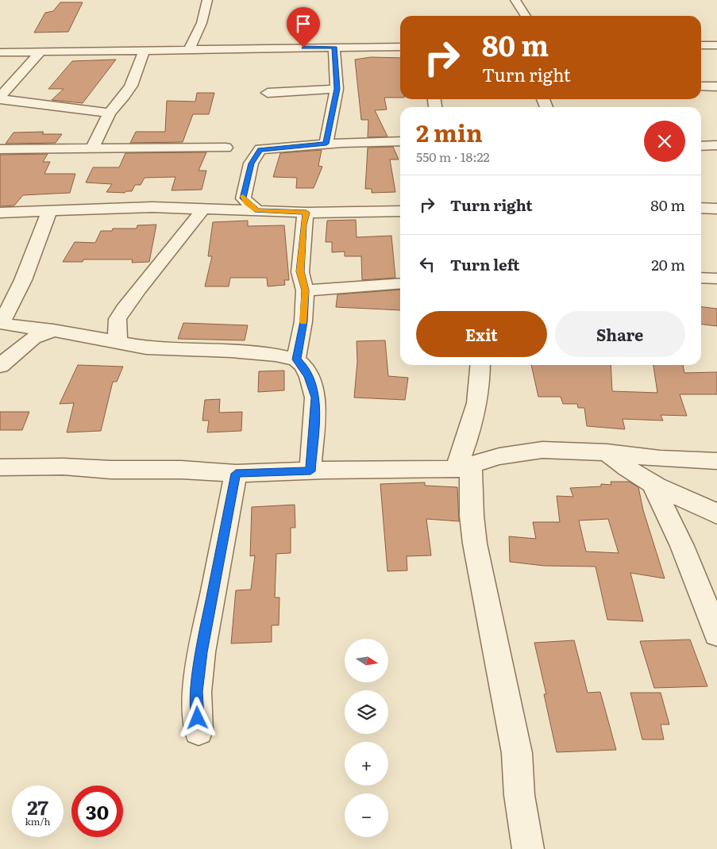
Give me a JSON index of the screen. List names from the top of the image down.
{
  "north": "right",
  "page": {
    "turn": ["80 m", "Turn right"],
    "heading": ["2 min", "550 m · 18:22"],
    "list": [
      {
        "name": "Turn right",
        "value": "80 m"
      },
      {
        "name": "Turn left",
        "value": "20 m"
      }
    ],
    "buttons": ["Exit", "Share"],
    "map_buttons": ["+", "−"],
    "speed": "27 km/h",
    "limit": "30"
  }
}
